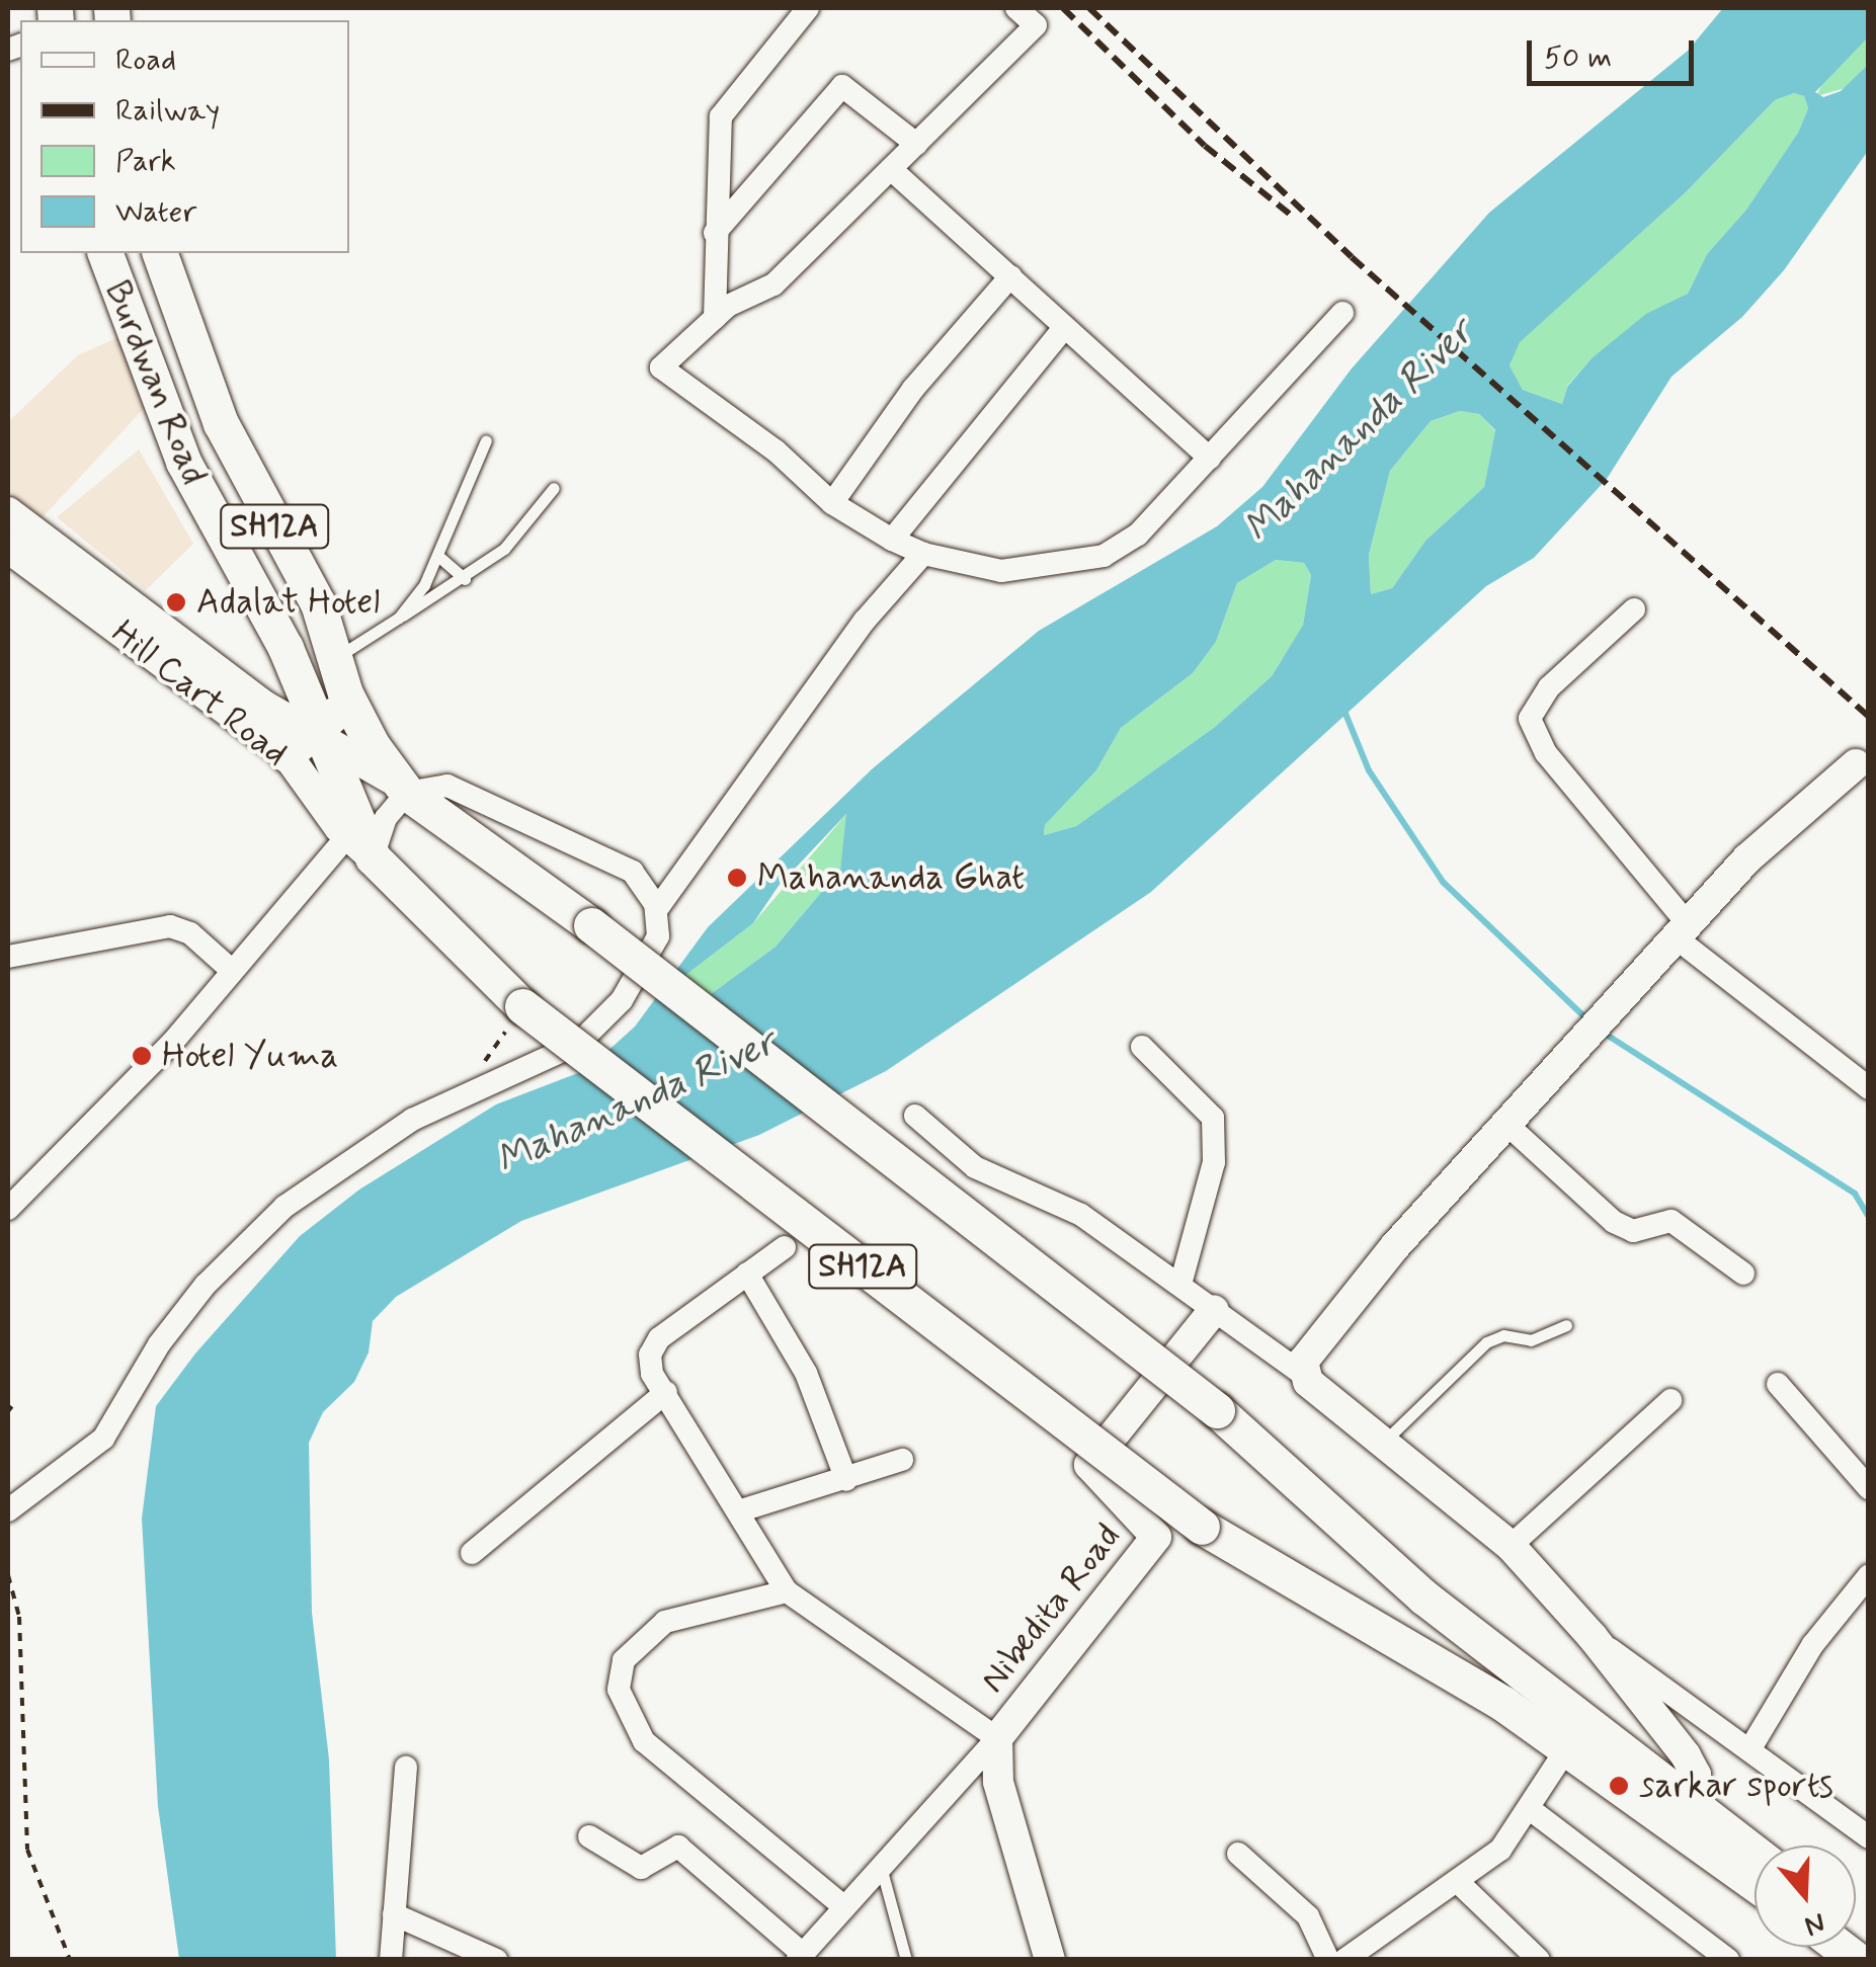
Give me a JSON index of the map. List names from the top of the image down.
{
  "streets": {
    "main road": ["Burdwan Road", "SH12A", "Hill Cart Road"],
    "street": ["Nibedita Road"]
  },
  "crossings": [
    ["Burdwan Road", "Hill Cart Road"],
    ["SH12A", "Hill Cart Road"]
  ],
  "water": ["Mahananda River"],
  "places": [
    "Adalat Hotel",
    "Mahananda Ghat",
    "Hotel Yuma",
    "sarkar sports"
  ],
  "legend": [
    "Road",
    "Railway",
    "Park",
    "Water"
  ],
  "scale_bar": "50 m",
  "north": "bottom"
}
